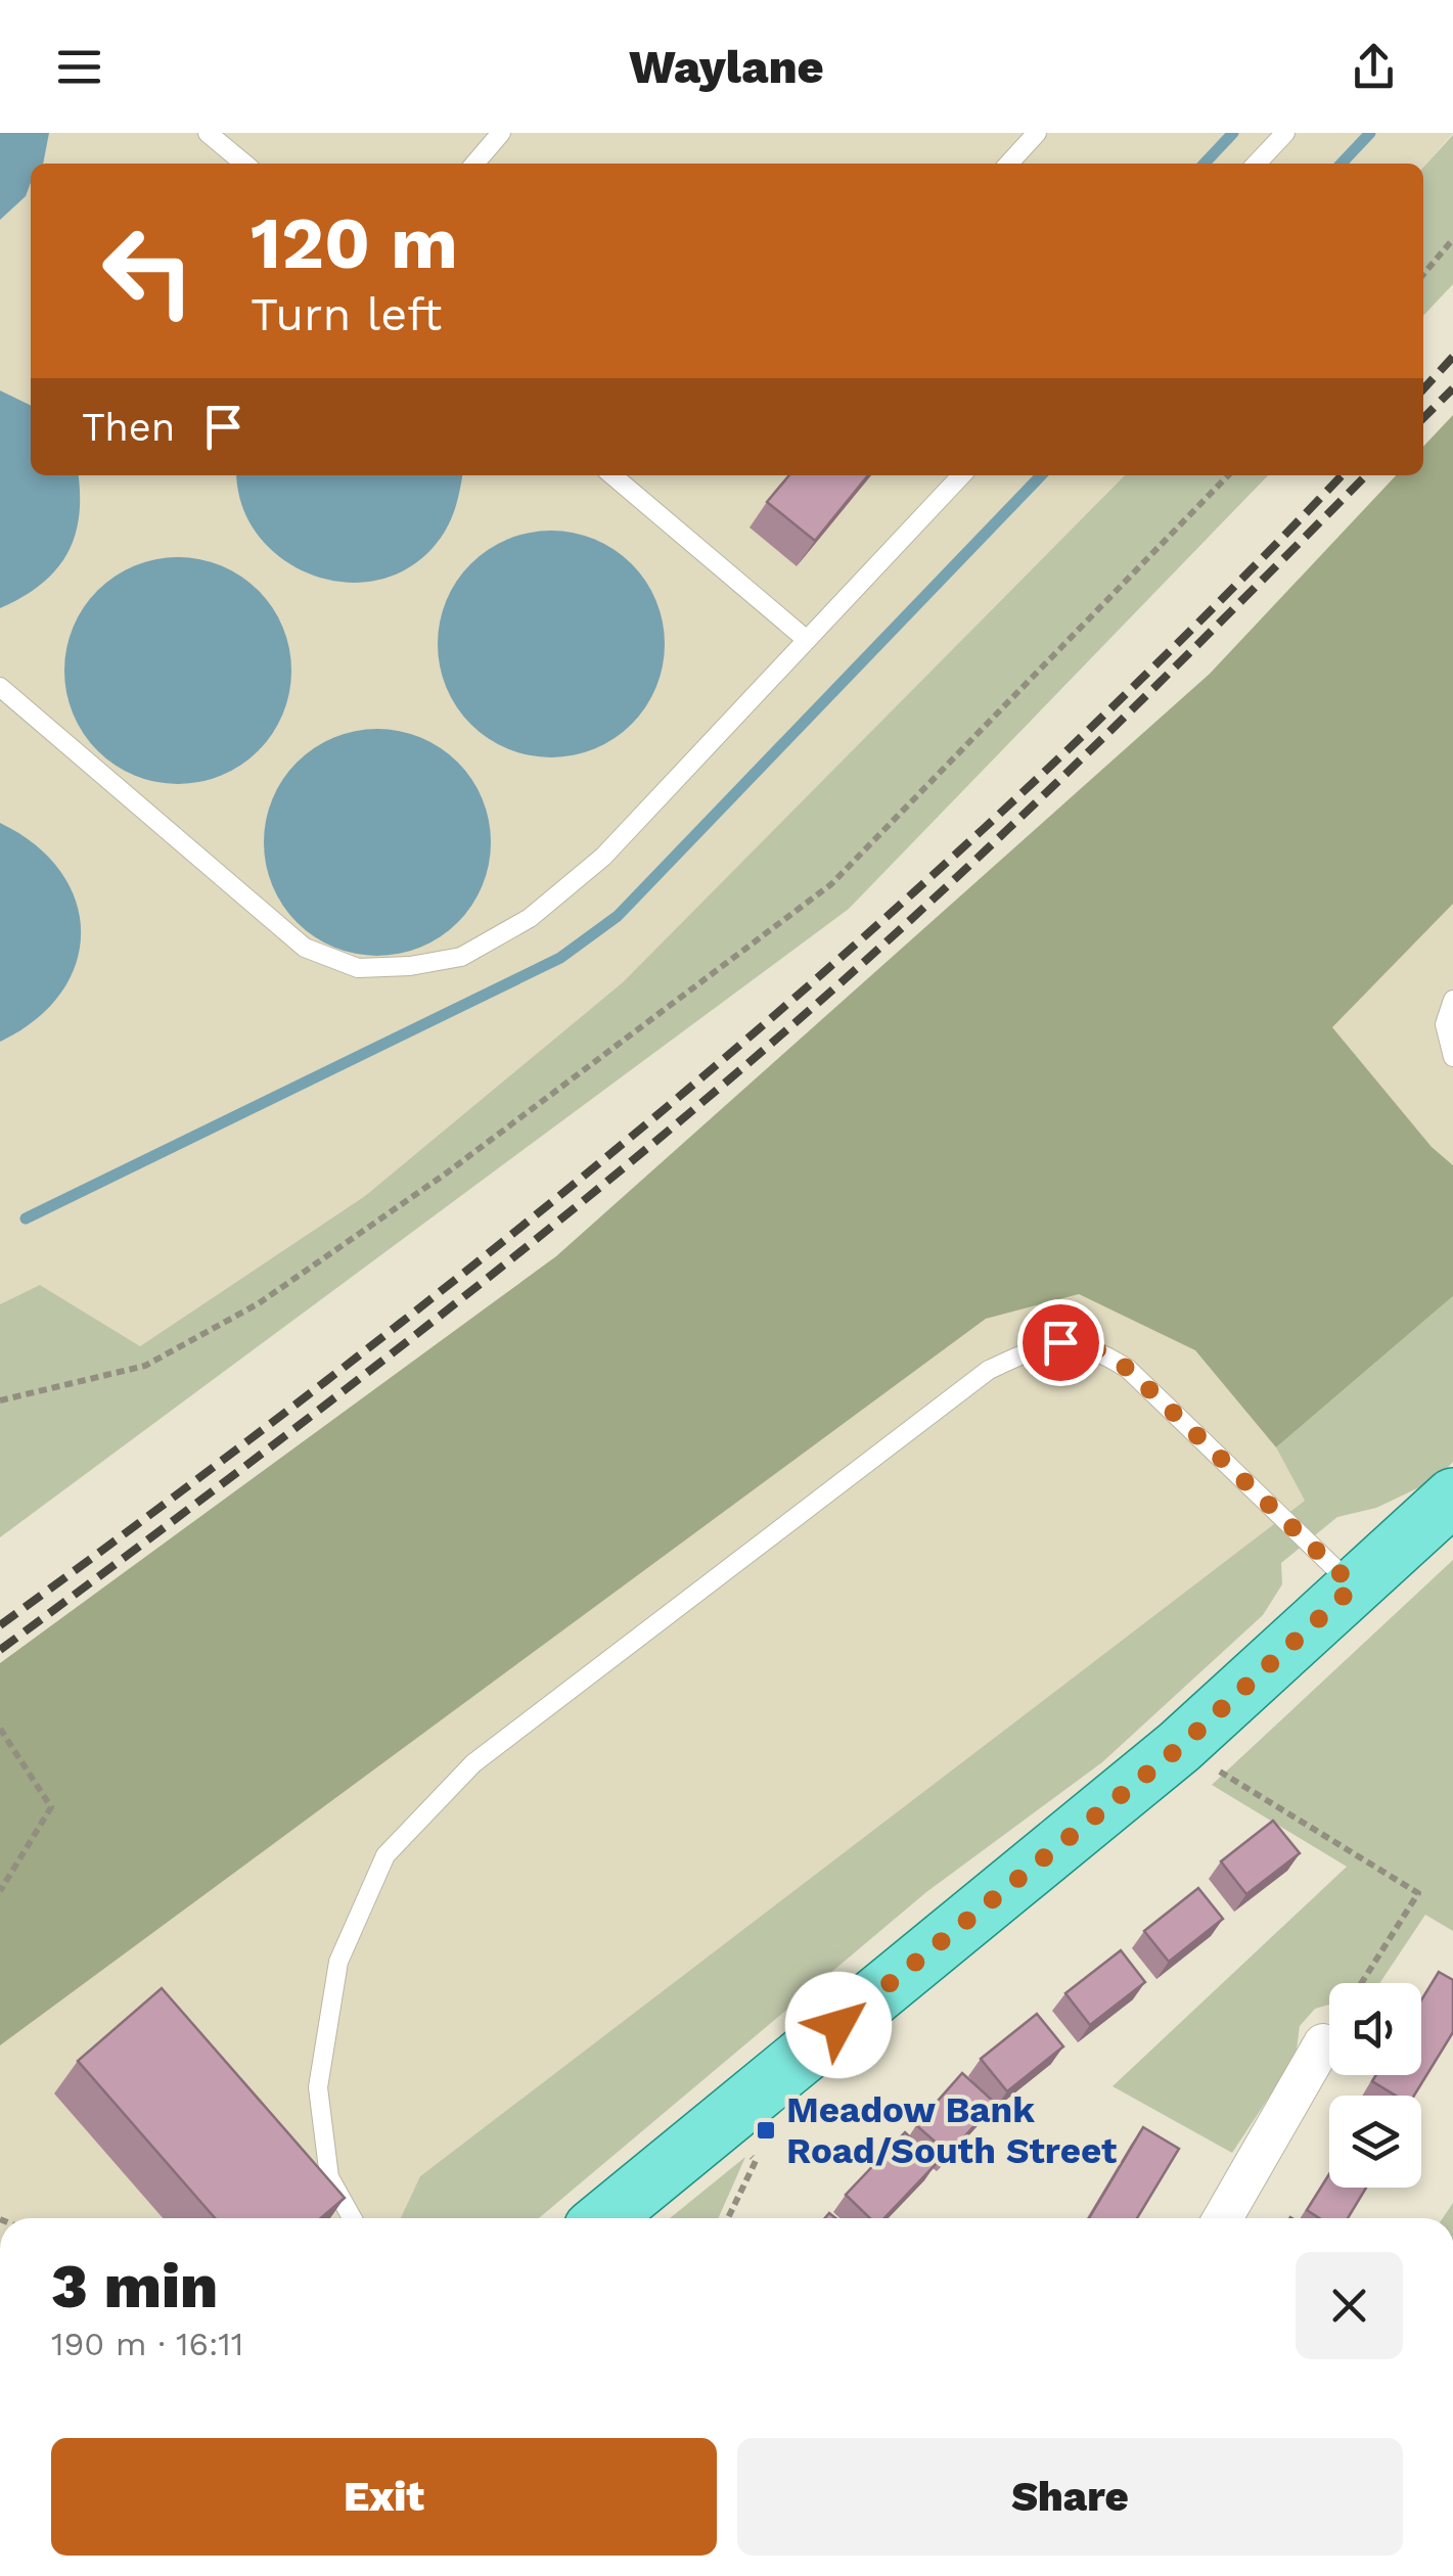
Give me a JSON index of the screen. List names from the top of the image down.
{
  "places": {
    "transit": ["Meadow Bank Road/South Street"]
  },
  "page": {
    "header": "Waylane",
    "turn": ["120 m", "Turn left"],
    "then": "Then",
    "heading": ["3 min", "190 m · 16:11"],
    "buttons": ["Exit", "Share"]
  }
}
